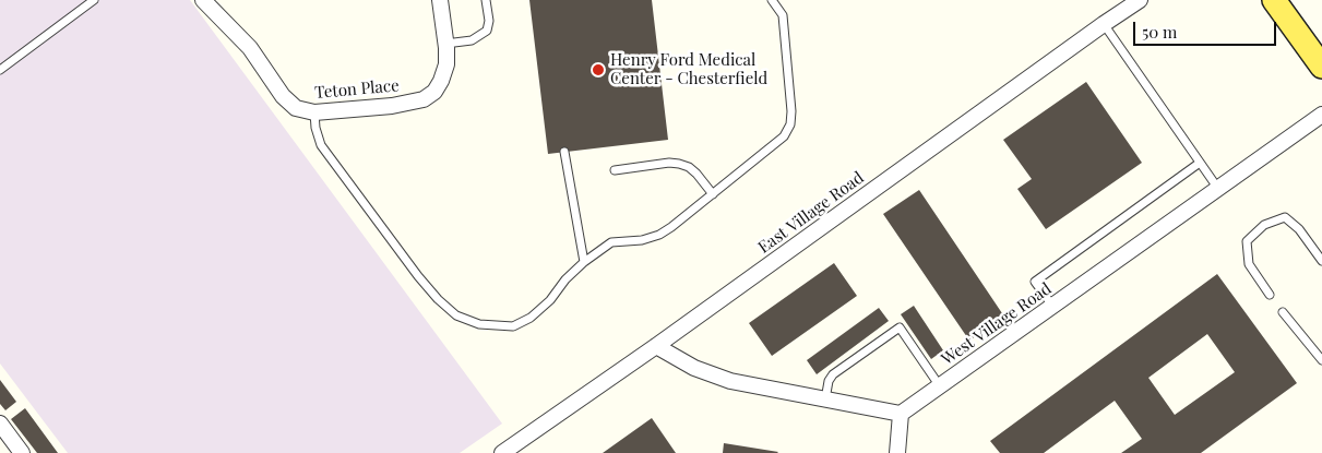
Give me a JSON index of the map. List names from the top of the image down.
{
  "streets": {
    "street": ["Teton Place", "East Village Road", "West Village Road"]
  },
  "places": ["Henry Ford Medical Center - Chesterfield"],
  "scale_bar": "50 m"
}
